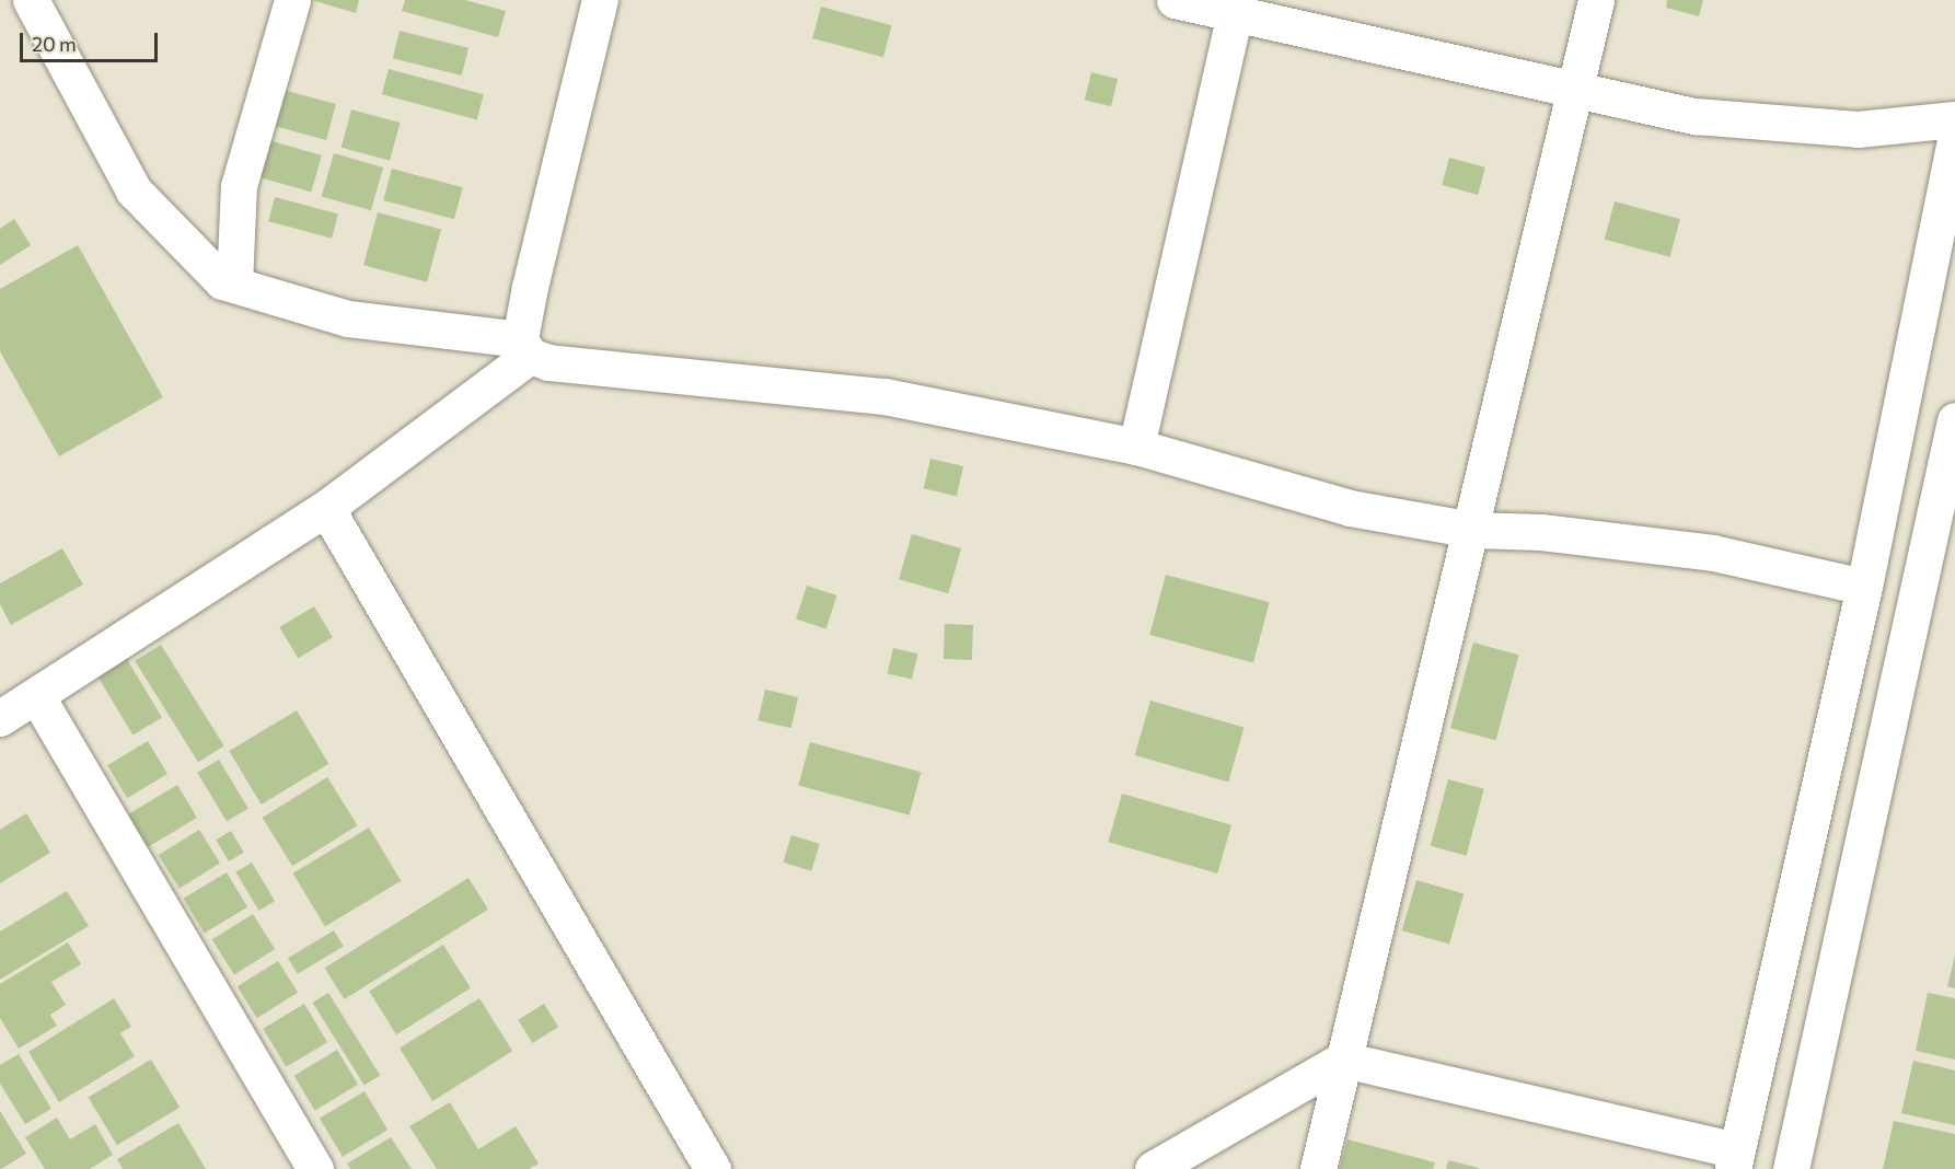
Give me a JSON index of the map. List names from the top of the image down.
{
  "scale_bar": "20 m"
}
